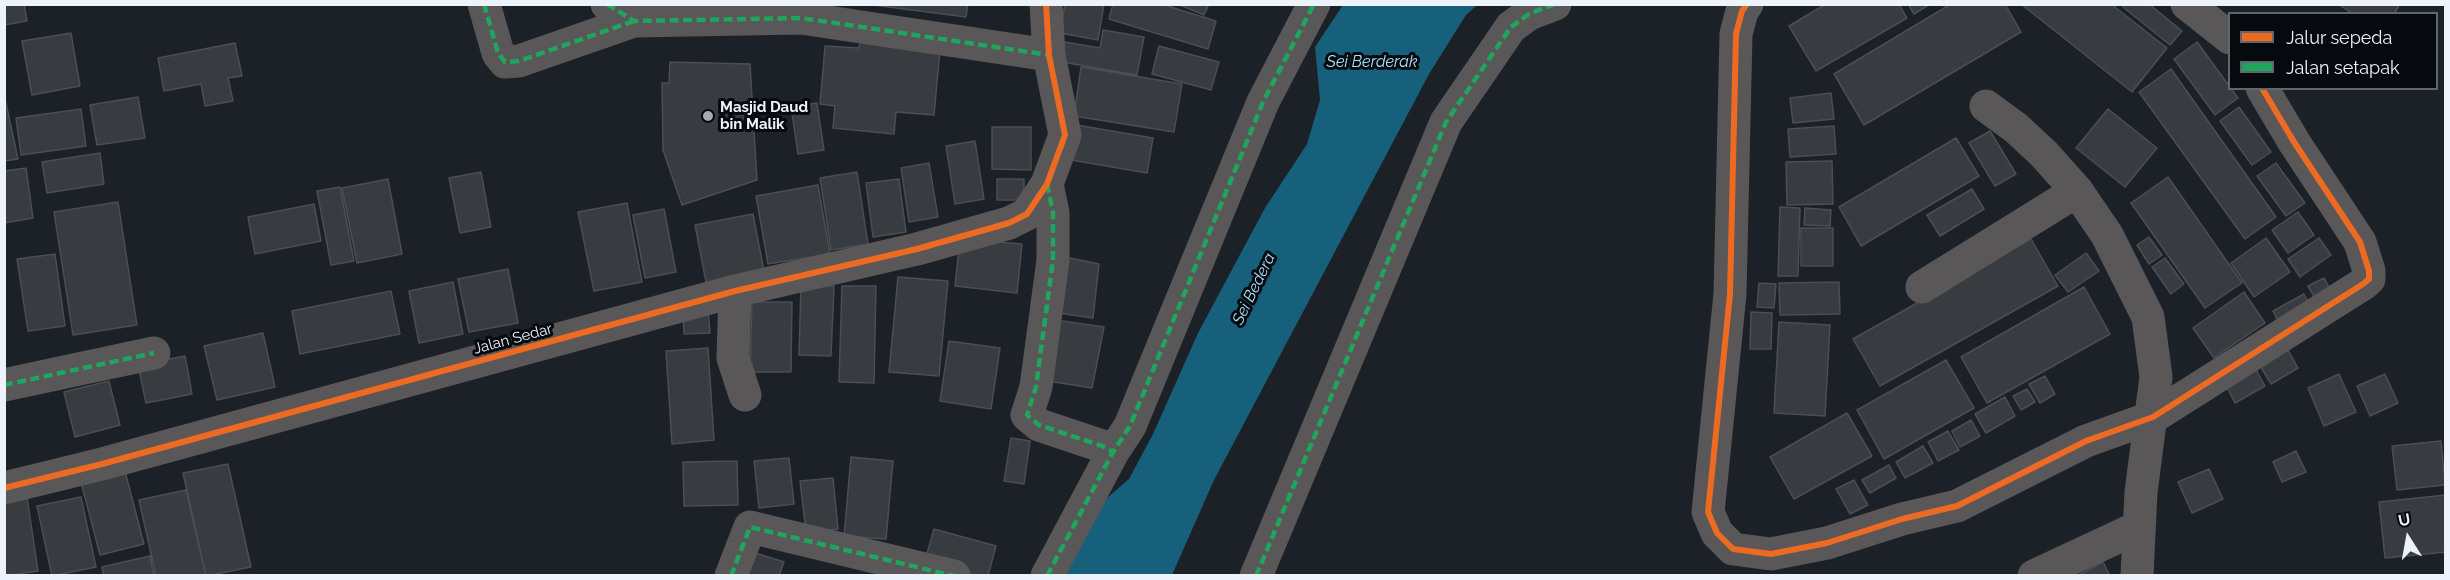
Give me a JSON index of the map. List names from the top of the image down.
{
  "streets": {
    "street": ["Jalan Sedar"]
  },
  "water": ["Sei Berderak", "Sei Bedera"],
  "places": ["Masjid Daud bin Malik"],
  "legend": ["Jalur sepeda", "Jalan setapak"],
  "north": "top"
}
